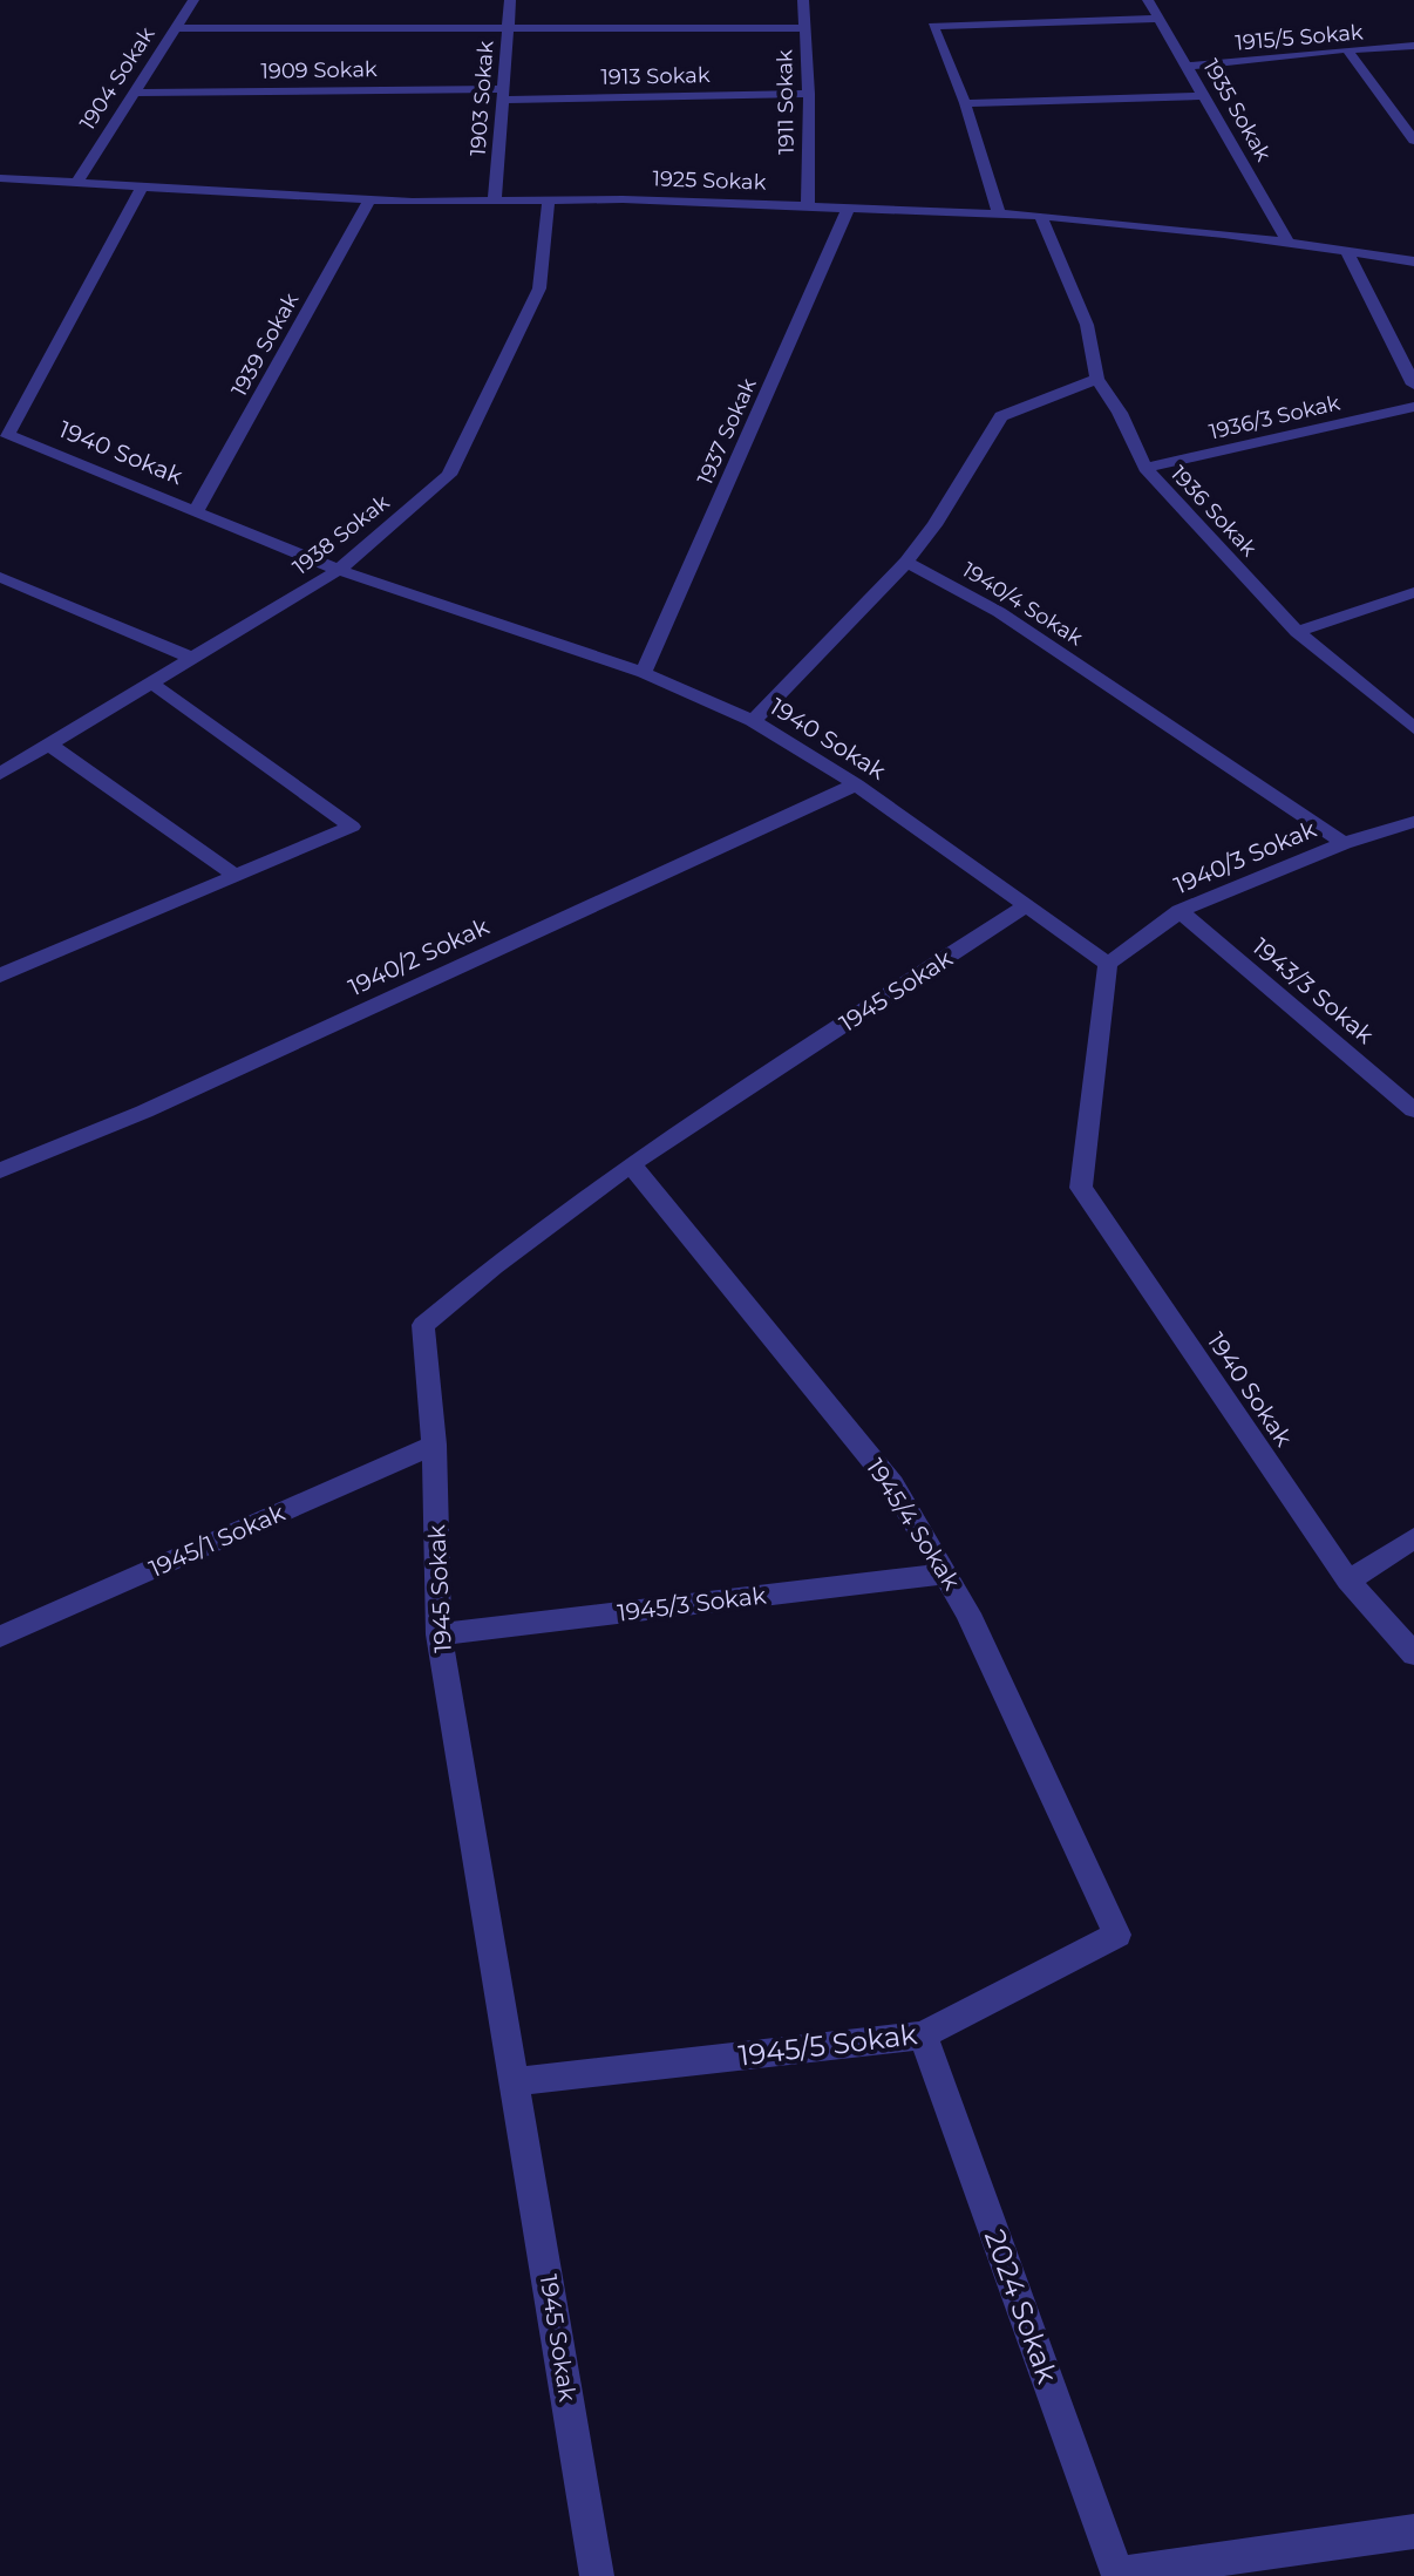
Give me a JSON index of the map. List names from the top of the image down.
{
  "streets": {
    "street": [
      "1915/5 Sokak",
      "1909 Sokak",
      "1913 Sokak",
      "1904 Sokak",
      "1903 Sokak",
      "1911 Sokak",
      "1935 Sokak",
      "1925 Sokak",
      "1939 Sokak",
      "1936/3 Sokak",
      "1937 Sokak",
      "1940 Sokak",
      "1936 Sokak",
      "1938 Sokak",
      "1940/4 Sokak",
      "1940/3 Sokak",
      "1940/2 Sokak",
      "1945 Sokak",
      "1943/3 Sokak",
      "1945/4 Sokak",
      "1945/1 Sokak",
      "1945/3 Sokak",
      "1945/5 Sokak",
      "2024 Sokak"
    ]
  },
  "crossings": [
    ["1915/5 Sokak", "1935 Sokak"],
    ["1909 Sokak", "1913 Sokak"],
    ["1909 Sokak", "1904 Sokak"],
    ["1909 Sokak", "1903 Sokak"],
    ["1913 Sokak", "1903 Sokak"],
    ["1913 Sokak", "1911 Sokak"],
    ["1904 Sokak", "1925 Sokak"],
    ["1903 Sokak", "1925 Sokak"],
    ["1911 Sokak", "1925 Sokak"],
    ["1935 Sokak", "1925 Sokak"],
    ["1925 Sokak", "1939 Sokak"],
    ["1925 Sokak", "1937 Sokak"],
    ["1925 Sokak", "1940 Sokak"],
    ["1925 Sokak", "1936 Sokak"],
    ["1925 Sokak", "1938 Sokak"],
    ["1939 Sokak", "1940 Sokak"],
    ["1936/3 Sokak", "1936 Sokak"],
    ["1937 Sokak", "1940 Sokak"],
    ["1940 Sokak", "1938 Sokak"],
    ["1940 Sokak", "1940/3 Sokak"],
    ["1940 Sokak", "1940/2 Sokak"],
    ["1940 Sokak", "1945 Sokak"],
    ["1940/4 Sokak", "1940/3 Sokak"],
    ["1940/3 Sokak", "1943/3 Sokak"],
    ["1945 Sokak", "1945/4 Sokak"],
    ["1945 Sokak", "1945/1 Sokak"],
    ["1945 Sokak", "1945/3 Sokak"],
    ["1945 Sokak", "1945/5 Sokak"],
    ["1945/4 Sokak", "1945/3 Sokak"],
    ["1945/4 Sokak", "1945/5 Sokak"],
    ["1945/5 Sokak", "2024 Sokak"]
  ]
}
